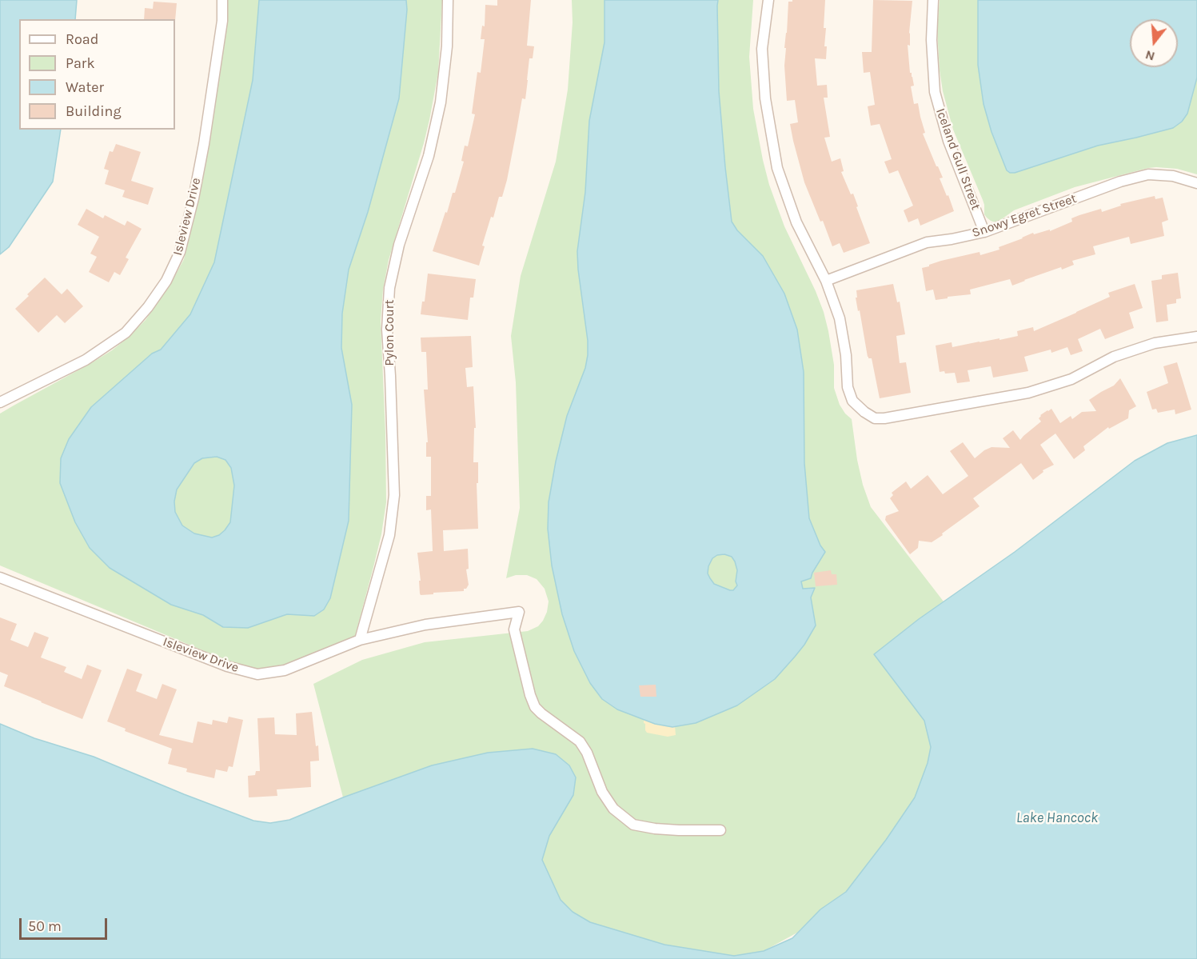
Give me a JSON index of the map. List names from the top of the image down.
{
  "streets": {
    "street": [
      "Iceland Gull Street",
      "Snowy Egret Street",
      "Isleview Drive",
      "Pylon Court"
    ]
  },
  "crossings": [
    ["Iceland Gull Street", "Snowy Egret Street"],
    ["Isleview Drive", "Pylon Court"]
  ],
  "water": ["Lake Hancock"],
  "legend": [
    "Road",
    "Park",
    "Water",
    "Building"
  ],
  "scale_bar": "50 m",
  "north": "bottom"
}
